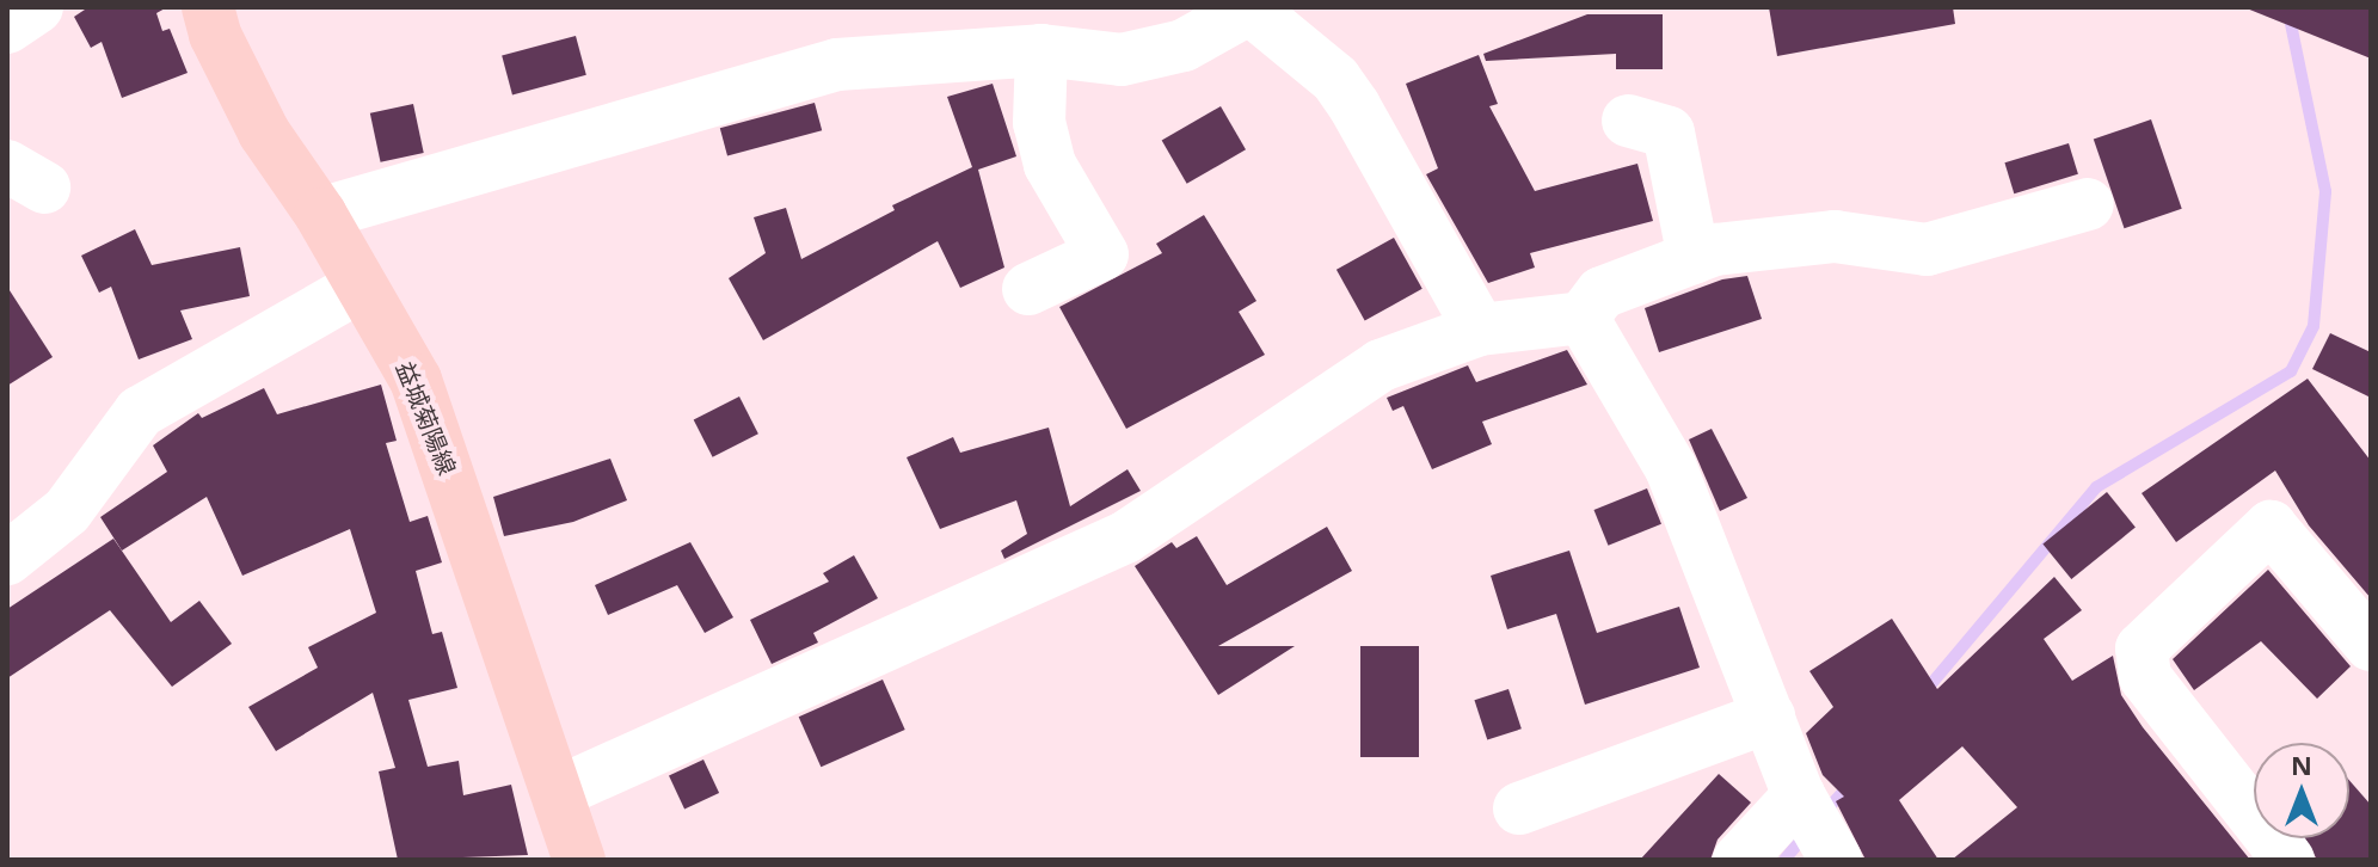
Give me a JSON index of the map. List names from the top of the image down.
{
  "streets": {
    "main road": ["益城菊陽線"]
  },
  "north": "top"
}
